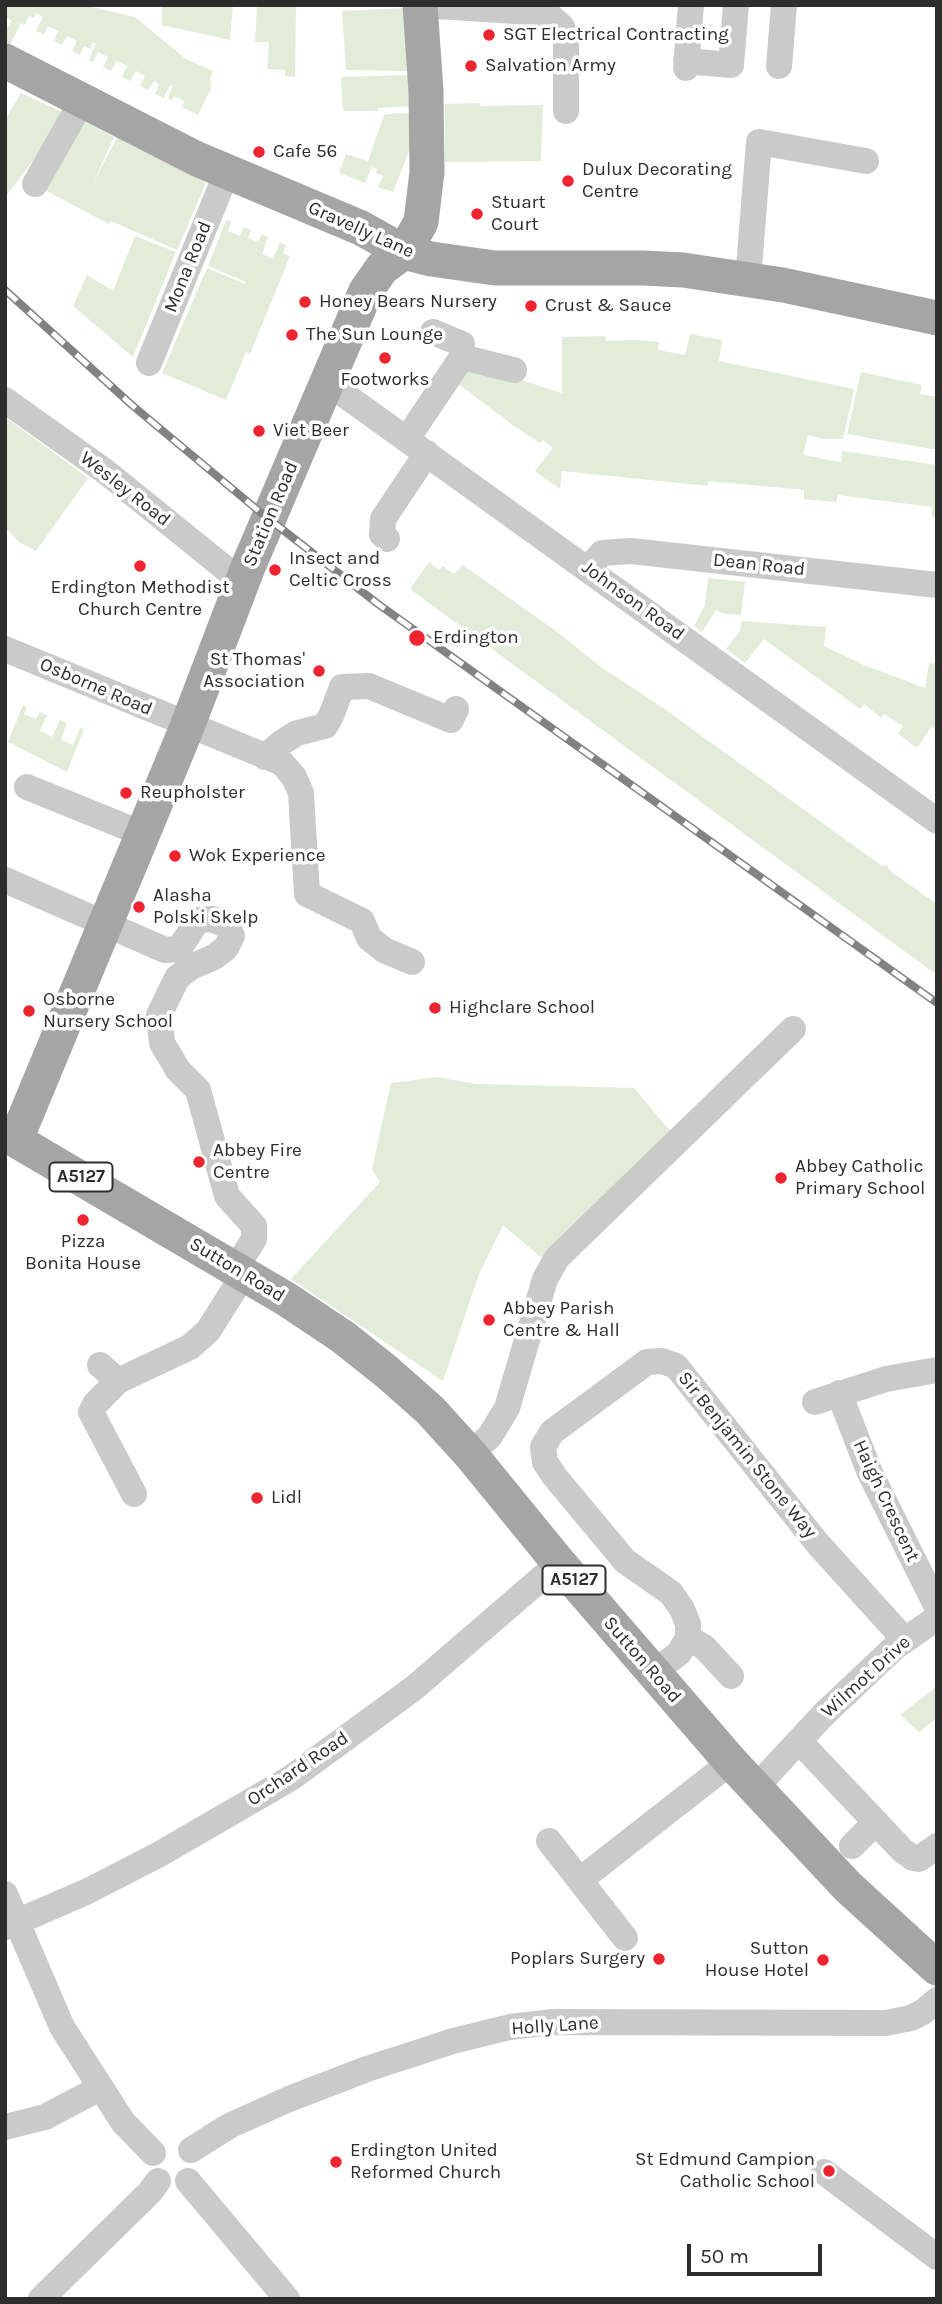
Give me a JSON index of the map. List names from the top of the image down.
{
  "streets": {
    "main road": [
      "Gravelly Lane",
      "Station Road",
      "A5127",
      "Sutton Road"
    ],
    "street": [
      "Mona Road",
      "Wesley Road",
      "Dean Road",
      "Johnson Road",
      "Osborne Road",
      "Sir Benjamin Stone Way",
      "Haigh Crescent",
      "Wilmot Drive",
      "Orchard Road",
      "Holly Lane"
    ]
  },
  "crossings": [
    ["Gravelly Lane", "Mona Road"],
    ["Gravelly Lane", "Station Road"],
    ["Wesley Road", "Station Road"],
    ["Station Road", "Johnson Road"],
    ["Station Road", "Osborne Road"],
    ["Station Road", "Sutton Road"],
    ["Dean Road", "Johnson Road"],
    ["Sutton Road", "Wilmot Drive"],
    ["Sutton Road", "Orchard Road"],
    ["Sir Benjamin Stone Way", "Wilmot Drive"]
  ],
  "places": [
    "SGT Electrical Contracting",
    "Salvation Army",
    "Cafe 56",
    "Dulux Decorating Centre",
    "Stuart Court",
    "Honey Bears Nursery",
    "Crust & Sauce",
    "The Sun Lounge",
    "Footworks",
    "Viet Beer",
    "Erdington Methodist Church Centre",
    "Insect and Celtic Cross",
    "Erdington",
    "St Thomas' Association",
    "Reupholster",
    "Wok Experience",
    "Alasha Polski Skelp",
    "Highclare School",
    "Osborne Nursery School",
    "Abbey Fire Centre",
    "Abbey Catholic Primary School",
    "Pizza Bonita House",
    "Abbey Parish Centre & Hall",
    "Lidl",
    "Poplars Surgery",
    "Sutton House Hotel",
    "Erdington United Reformed Church",
    "St Edmund Campion Catholic School"
  ],
  "scale_bar": "50 m"
}
